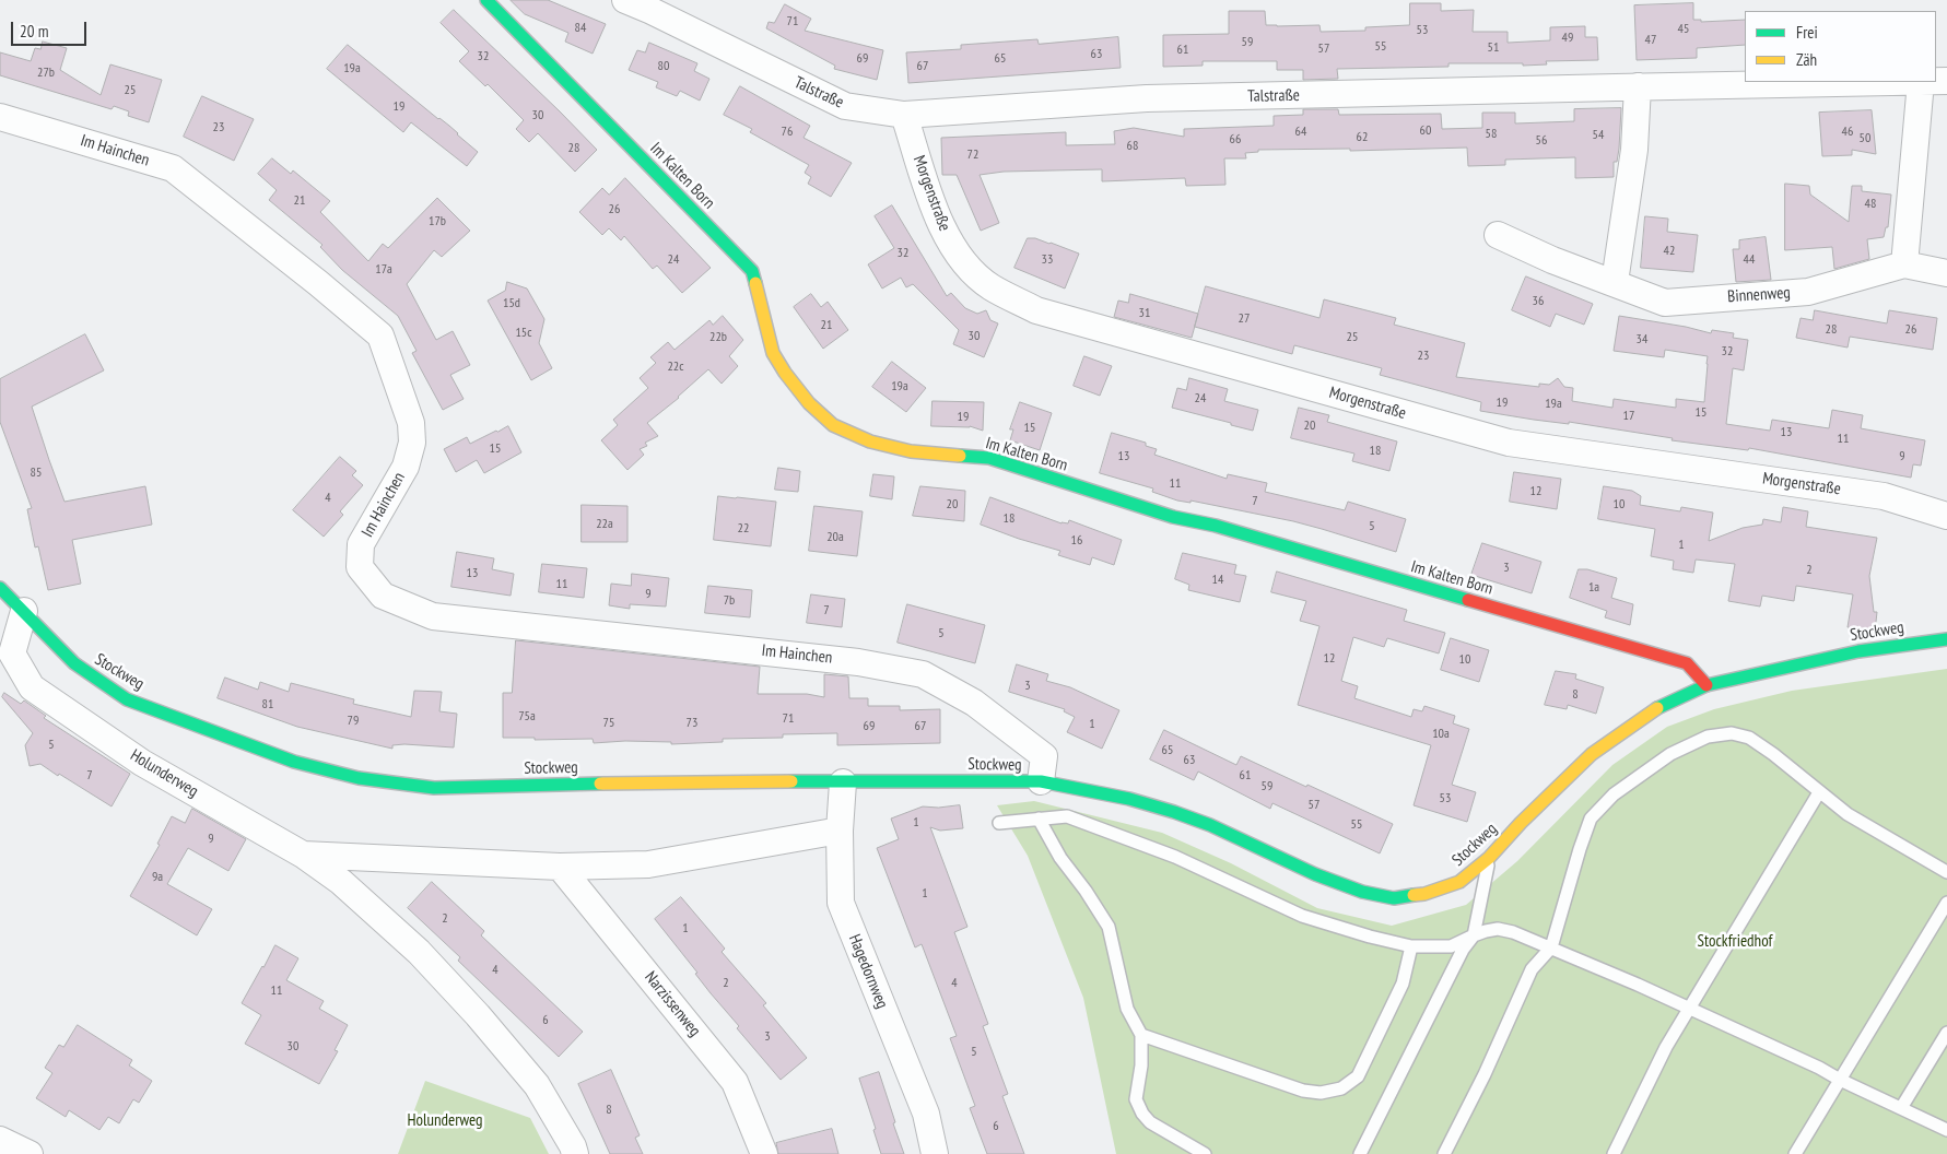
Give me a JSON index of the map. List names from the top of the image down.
{
  "streets": {
    "street": [
      "Talstraße",
      "Im Hainchen",
      "Im Kalten Born",
      "Morgenstraße",
      "Binnenweg",
      "Stockweg",
      "Holunderweg",
      "Hagedornweg",
      "Narzissenweg"
    ]
  },
  "crossings": [
    ["Talstraße", "Morgenstraße"],
    ["Im Hainchen", "Stockweg"],
    ["Im Kalten Born", "Stockweg"],
    ["Stockweg", "Holunderweg"],
    ["Stockweg", "Hagedornweg"]
  ],
  "parks": ["Stockfriedhof", "Holunderweg"],
  "house_numbers": [
    "71",
    "84",
    "45",
    "53",
    "49",
    "47",
    "59",
    "55",
    "51",
    "57",
    "61",
    "63",
    "32",
    "69",
    "65",
    "80",
    "67",
    "19a",
    "27b",
    "25",
    "19",
    "30",
    "23",
    "60",
    "76",
    "64",
    "46",
    "58",
    "54",
    "62",
    "50",
    "66",
    "56",
    "68",
    "28",
    "72",
    "21",
    "48",
    "26",
    "17b",
    "42",
    "32",
    "24",
    "33",
    "44",
    "17a",
    "36",
    "15d",
    "31",
    "27",
    "21",
    "28",
    "26",
    "15c",
    "30",
    "22b",
    "25",
    "34",
    "32",
    "23",
    "22c",
    "19a",
    "24",
    "19",
    "19a",
    "15",
    "17",
    "19",
    "20",
    "15",
    "13",
    "11",
    "15",
    "18",
    "13",
    "9",
    "85",
    "11",
    "12",
    "4",
    "7",
    "20",
    "10",
    "18",
    "22a",
    "5",
    "22",
    "20a",
    "16",
    "1",
    "3",
    "2",
    "13",
    "14",
    "11",
    "1a",
    "9",
    "7b",
    "7",
    "5",
    "12",
    "10",
    "3",
    "8",
    "81",
    "75a",
    "71",
    "79",
    "75",
    "73",
    "1",
    "69",
    "67",
    "10a",
    "5",
    "65",
    "63",
    "7",
    "61",
    "59",
    "53",
    "57",
    "1",
    "55",
    "9",
    "9a",
    "1",
    "2",
    "1",
    "4",
    "2",
    "4",
    "11",
    "6",
    "3",
    "30",
    "5",
    "8",
    "6"
  ],
  "legend": ["Frei", "Zäh"],
  "scale_bar": "20 m"
}
